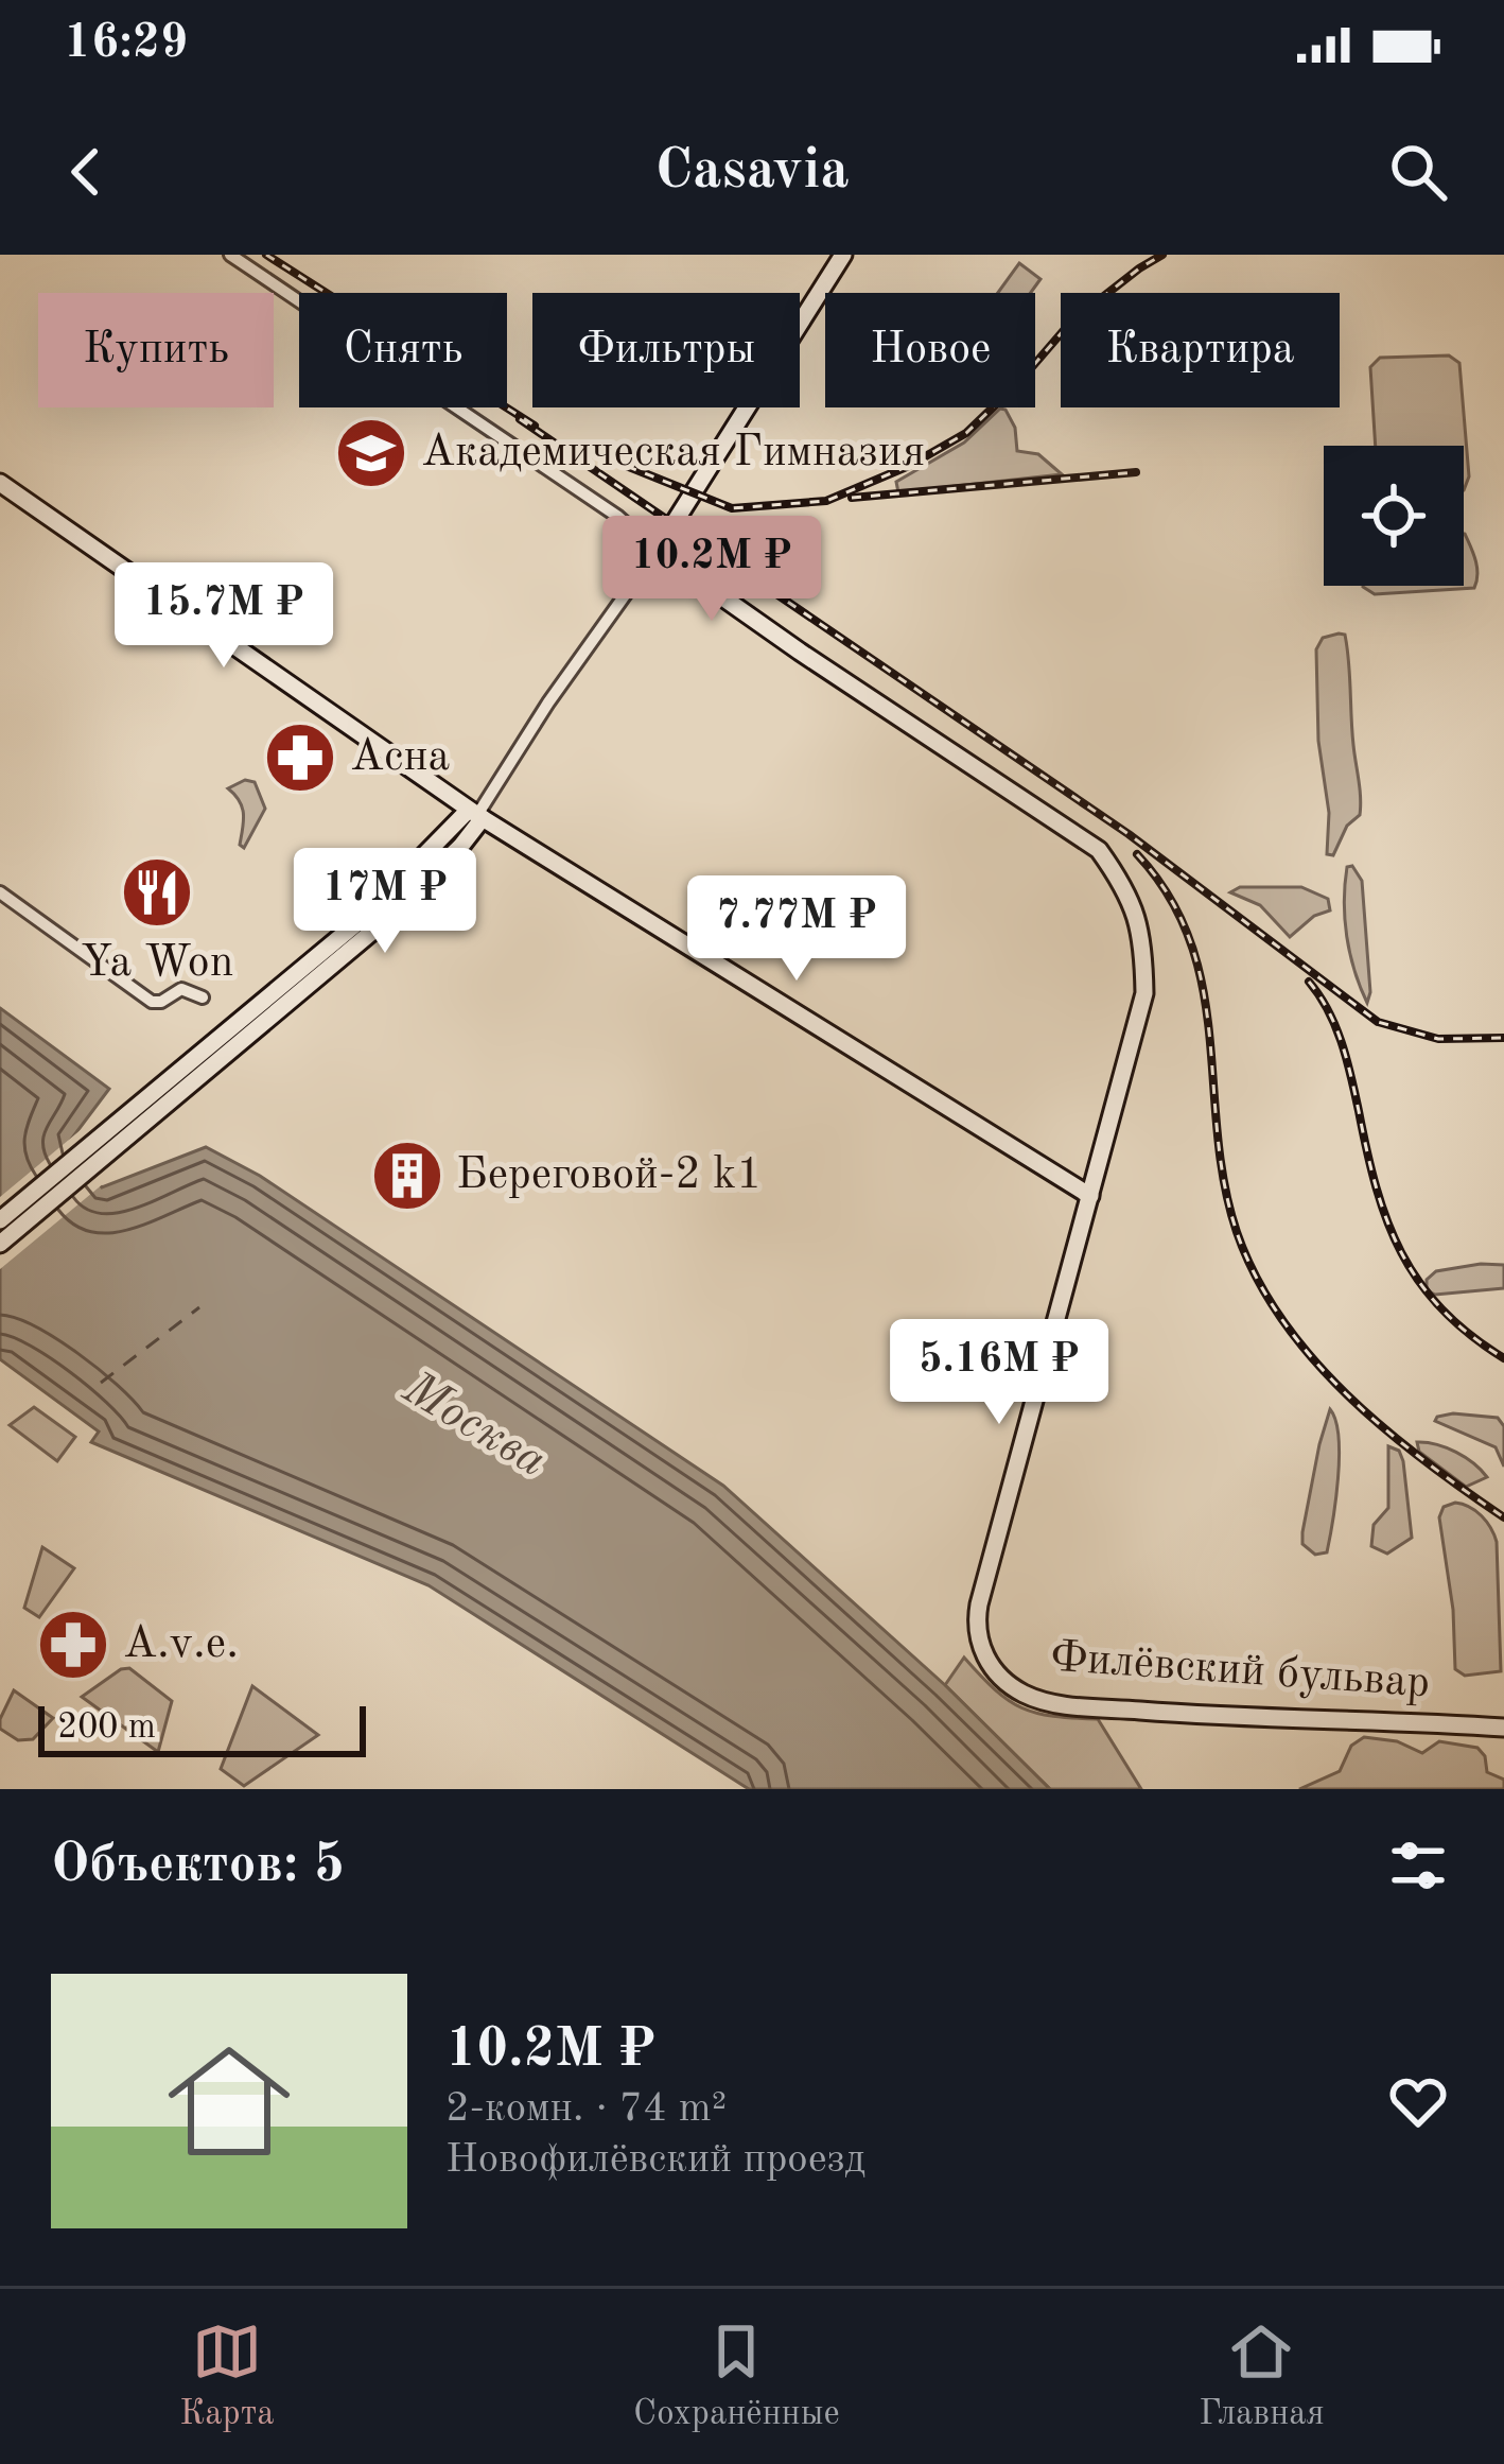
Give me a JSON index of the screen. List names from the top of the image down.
{
  "streets": {
    "street": ["Филёвский бульвар"]
  },
  "water": ["Москва"],
  "places": {
    "school or university": ["Академическая Гимназия"],
    "pharmacy": ["Асна", "A.v.e."],
    "restaurant": ["Ya Won"],
    "building": ["Береговой-2 k1"]
  },
  "scale_bar": "200 m",
  "page": {
    "status": "16:29",
    "header": "Casavia",
    "chip": [
      "Купить",
      "Снять",
      "Фильтры",
      "Новое",
      "Квартира"
    ],
    "price": [
      "10.2M ₽",
      "15.7M ₽",
      "17M ₽",
      "7.77M ₽",
      "5.16M ₽"
    ],
    "scale": "200 m",
    "heading": "Объектов: 5",
    "list": [
      {
        "name": "10.2M ₽",
        "note": "2-комн. · 74 m² · Новофилёвский проезд"
      }
    ],
    "tabs": ["Карта", "Сохранённые", "Главная"]
  }
}
